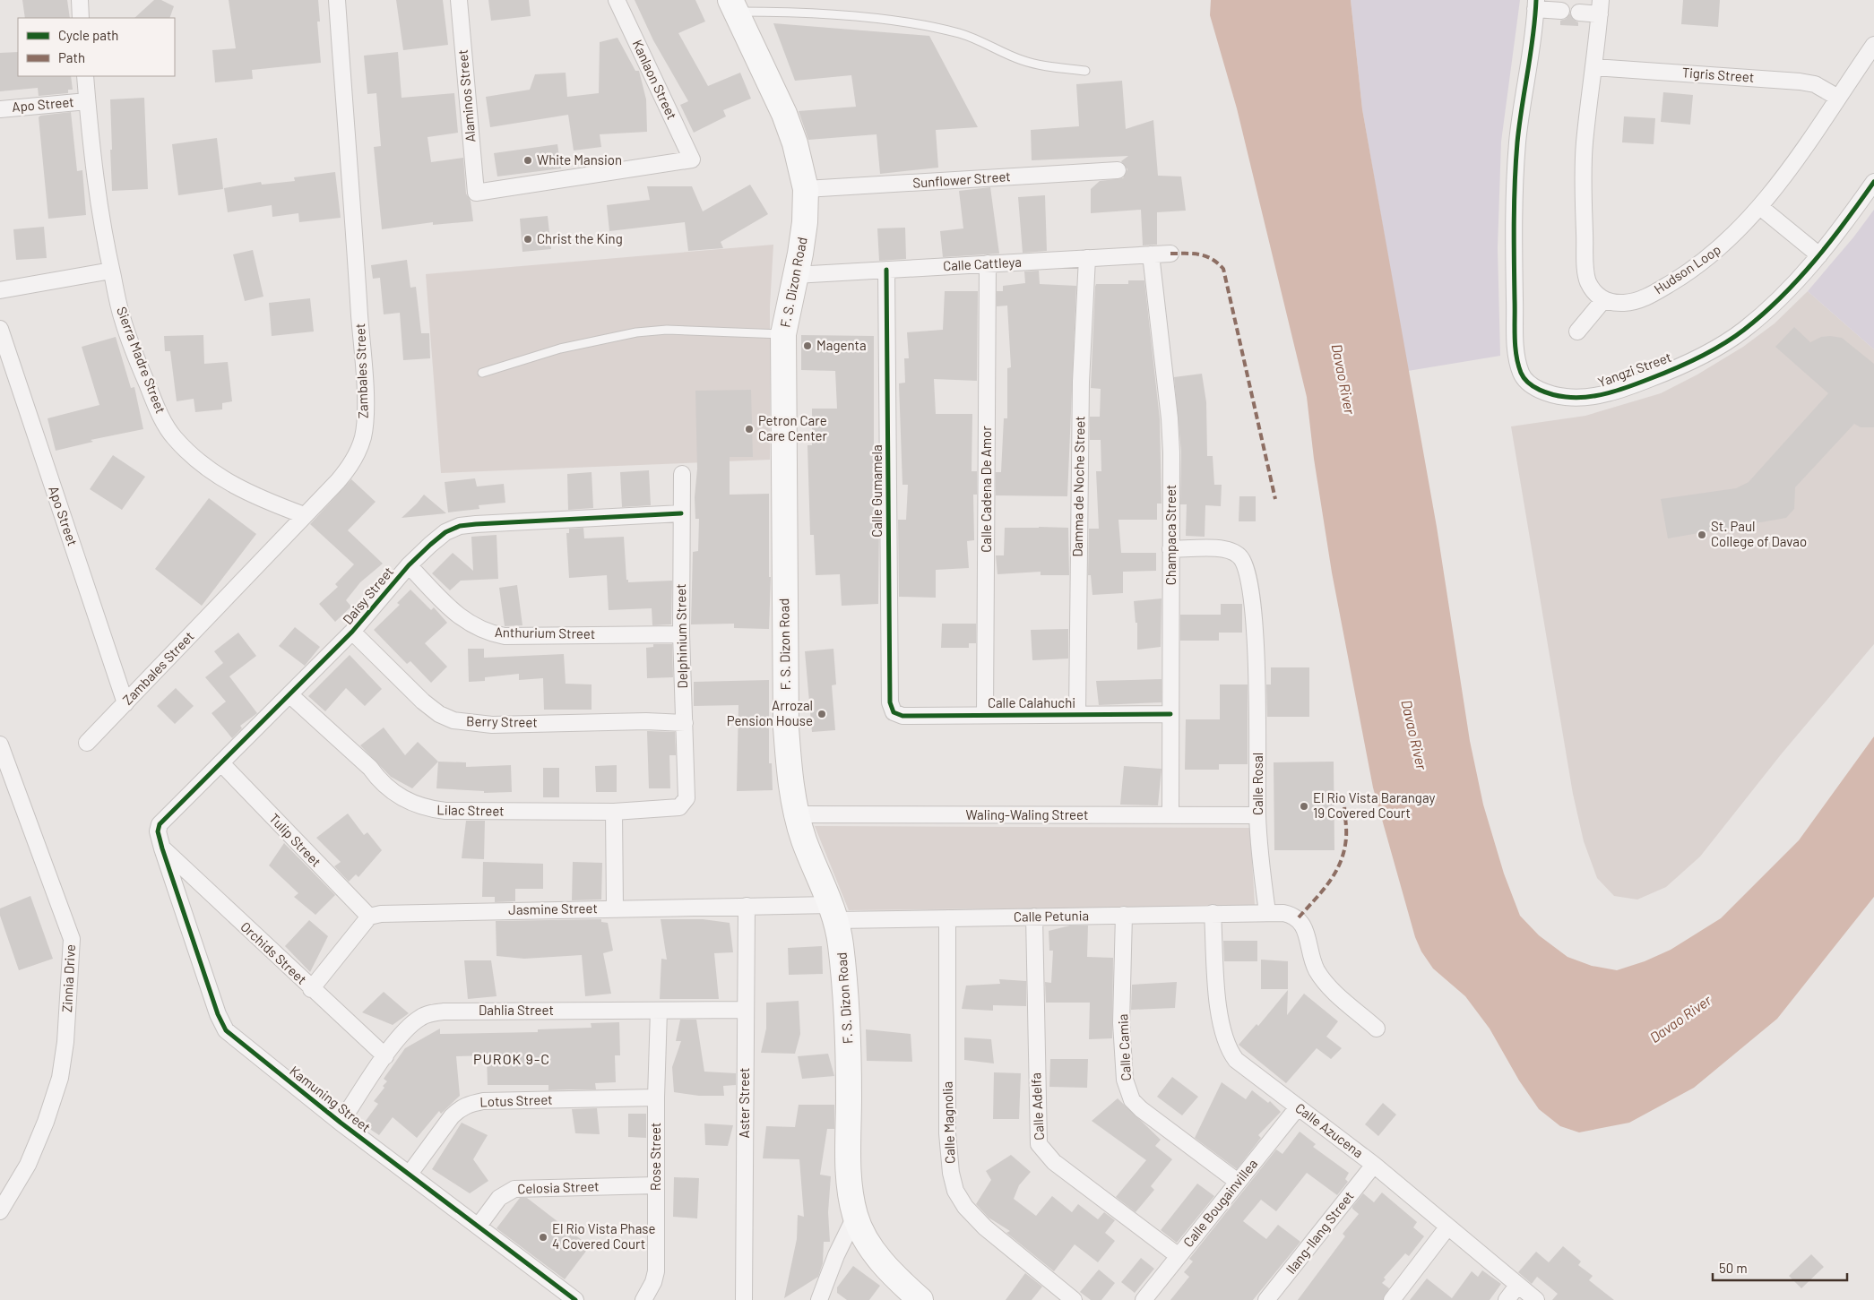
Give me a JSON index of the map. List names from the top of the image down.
{
  "streets": {
    "main road": ["F. S. Dizon Road"],
    "street": [
      "Tigris Street",
      "Kanlaon Street",
      "Alaminos Street",
      "Apo Street",
      "Sunflower Street",
      "Calle Cattleya",
      "Hudson Loop",
      "Sierra Madre Street",
      "Yangzi Street",
      "Zambales Street",
      "Damma de Noche Street",
      "Calle Cadena De Amor",
      "Calle Gumamela",
      "Champaca Street",
      "Daisy Street",
      "Anthurium Street",
      "Delphinium Street",
      "Calle Calahuchi",
      "Berry Street",
      "Calle Rosal",
      "Lilac Street",
      "Waling-Waling Street",
      "Tulip Street",
      "Jasmine Street",
      "Calle Petunia",
      "Orchids Street",
      "Zinnia Drive",
      "Dahlia Street",
      "Calle Camia",
      "Kamuning Street",
      "Lotus Street",
      "Aster Street",
      "Calle Adelfa",
      "Calle Magnolia",
      "Calle Azucena",
      "Rose Street",
      "Celosia Street",
      "Calle Bougainvillea",
      "Ilang-Ilang Street"
    ]
  },
  "crossings": [
    ["Tigris Street", "Hudson Loop"],
    ["Kanlaon Street", "Alaminos Street"],
    ["Apo Street", "Sierra Madre Street"],
    ["Apo Street", "Zambales Street"],
    ["Sunflower Street", "F. S. Dizon Road"],
    ["Calle Cattleya", "F. S. Dizon Road"],
    ["Calle Cattleya", "Damma de Noche Street"],
    ["Calle Cattleya", "Calle Cadena De Amor"],
    ["Calle Cattleya", "Calle Gumamela"],
    ["Calle Cattleya", "Champaca Street"],
    ["F. S. Dizon Road", "Waling-Waling Street"],
    ["F. S. Dizon Road", "Jasmine Street"],
    ["F. S. Dizon Road", "Calle Petunia"],
    ["Sierra Madre Street", "Zambales Street"],
    ["Damma de Noche Street", "Calle Calahuchi"],
    ["Calle Cadena De Amor", "Calle Calahuchi"],
    ["Calle Gumamela", "Calle Calahuchi"],
    ["Champaca Street", "Calle Calahuchi"],
    ["Champaca Street", "Calle Rosal"],
    ["Champaca Street", "Waling-Waling Street"],
    ["Daisy Street", "Anthurium Street"],
    ["Daisy Street", "Delphinium Street"],
    ["Daisy Street", "Berry Street"],
    ["Daisy Street", "Lilac Street"],
    ["Daisy Street", "Tulip Street"],
    ["Daisy Street", "Orchids Street"],
    ["Daisy Street", "Kamuning Street"],
    ["Anthurium Street", "Delphinium Street"],
    ["Delphinium Street", "Berry Street"],
    ["Delphinium Street", "Lilac Street"],
    ["Calle Rosal", "Waling-Waling Street"],
    ["Calle Rosal", "Calle Petunia"],
    ["Tulip Street", "Jasmine Street"],
    ["Jasmine Street", "Calle Petunia"],
    ["Jasmine Street", "Aster Street"],
    ["Calle Petunia", "Calle Camia"],
    ["Calle Petunia", "Calle Adelfa"],
    ["Calle Petunia", "Calle Magnolia"],
    ["Calle Petunia", "Calle Azucena"],
    ["Orchids Street", "Dahlia Street"],
    ["Orchids Street", "Kamuning Street"],
    ["Dahlia Street", "Kamuning Street"],
    ["Dahlia Street", "Aster Street"],
    ["Dahlia Street", "Rose Street"],
    ["Calle Camia", "Calle Bougainvillea"],
    ["Kamuning Street", "Lotus Street"],
    ["Kamuning Street", "Celosia Street"],
    ["Lotus Street", "Rose Street"],
    ["Calle Adelfa", "Calle Bougainvillea"],
    ["Calle Azucena", "Calle Bougainvillea"],
    ["Calle Azucena", "Ilang-Ilang Street"],
    ["Rose Street", "Celosia Street"]
  ],
  "districts": ["PUROK 9-C"],
  "water": ["Davao River"],
  "places": [
    "White Mansion",
    "Christ the King",
    "Magenta",
    "Petron Care Care Center",
    "St. Paul College of Davao",
    "Arrozal Pension House",
    "El Rio Vista Barangay 19 Covered Court",
    "El Rio Vista Phase 4 Covered Court"
  ],
  "legend": ["Cycle path", "Path"],
  "scale_bar": "50 m"
}
